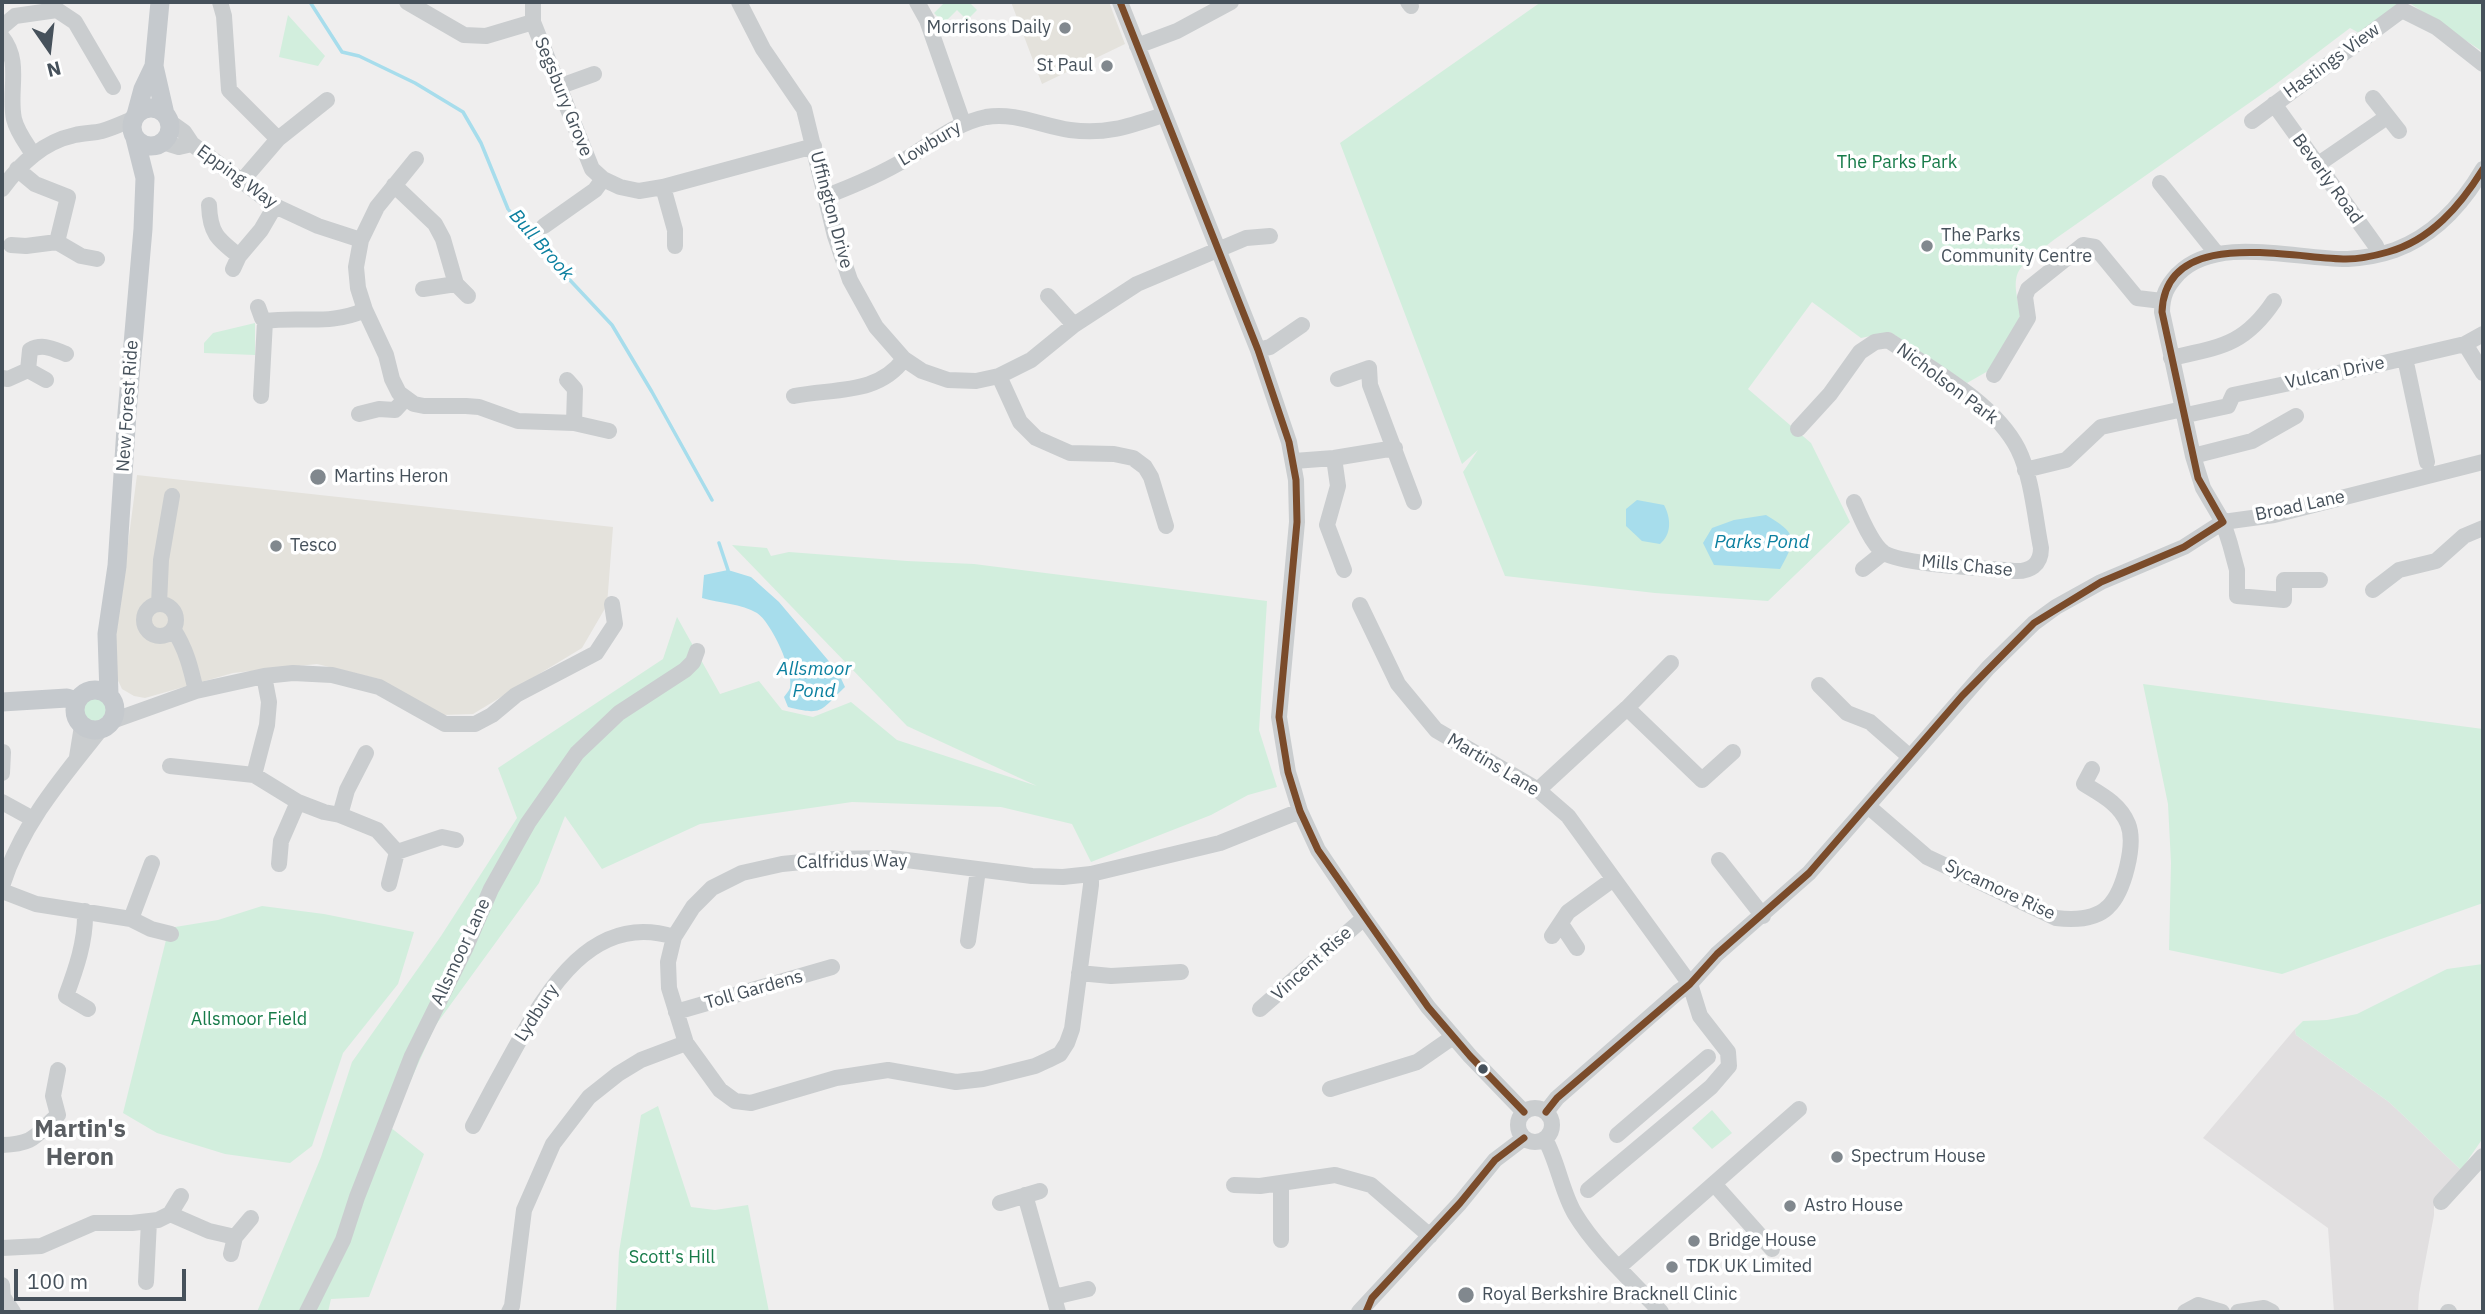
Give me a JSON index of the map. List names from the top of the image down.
{
  "streets": {
    "main road": ["New Forest Ride"],
    "street": [
      "Hastings View",
      "Segsbury Grove",
      "Lowbury",
      "Epping Way",
      "Beverly Road",
      "Uffington Drive",
      "Vulcan Drive",
      "Nicholson Park",
      "Broad Lane",
      "Mills Chase",
      "Martins Lane",
      "Calfridus Way",
      "Sycamore Rise",
      "Allsmoor Lane",
      "Vincent Rise",
      "Toll Gardens",
      "Lydbury"
    ]
  },
  "crossings": [
    ["Hastings View", "Beverly Road"],
    ["Lowbury", "Uffington Drive"],
    ["Epping Way", "New Forest Ride"],
    ["Nicholson Park", "Mills Chase"],
    ["Broad Lane", "Martins Lane"],
    ["Broad Lane", "Sycamore Rise"],
    ["Calfridus Way", "Toll Gardens"],
    ["Calfridus Way", "Lydbury"]
  ],
  "districts": ["Martin's Heron"],
  "water": ["Bull Brook", "Parks Pond", "Allsmoor Pond"],
  "parks": ["The Parks Park", "Allsmoor Field", "Scott's Hill"],
  "places": [
    "Morrisons Daily",
    "St Paul",
    "The Parks Community Centre",
    "Martins Heron",
    "Tesco",
    "Spectrum House",
    "Astro House",
    "Bridge House",
    "TDK UK Limited",
    "Royal Berkshire Bracknell Clinic"
  ],
  "scale_bar": "100 m",
  "north": "bottom"
}
